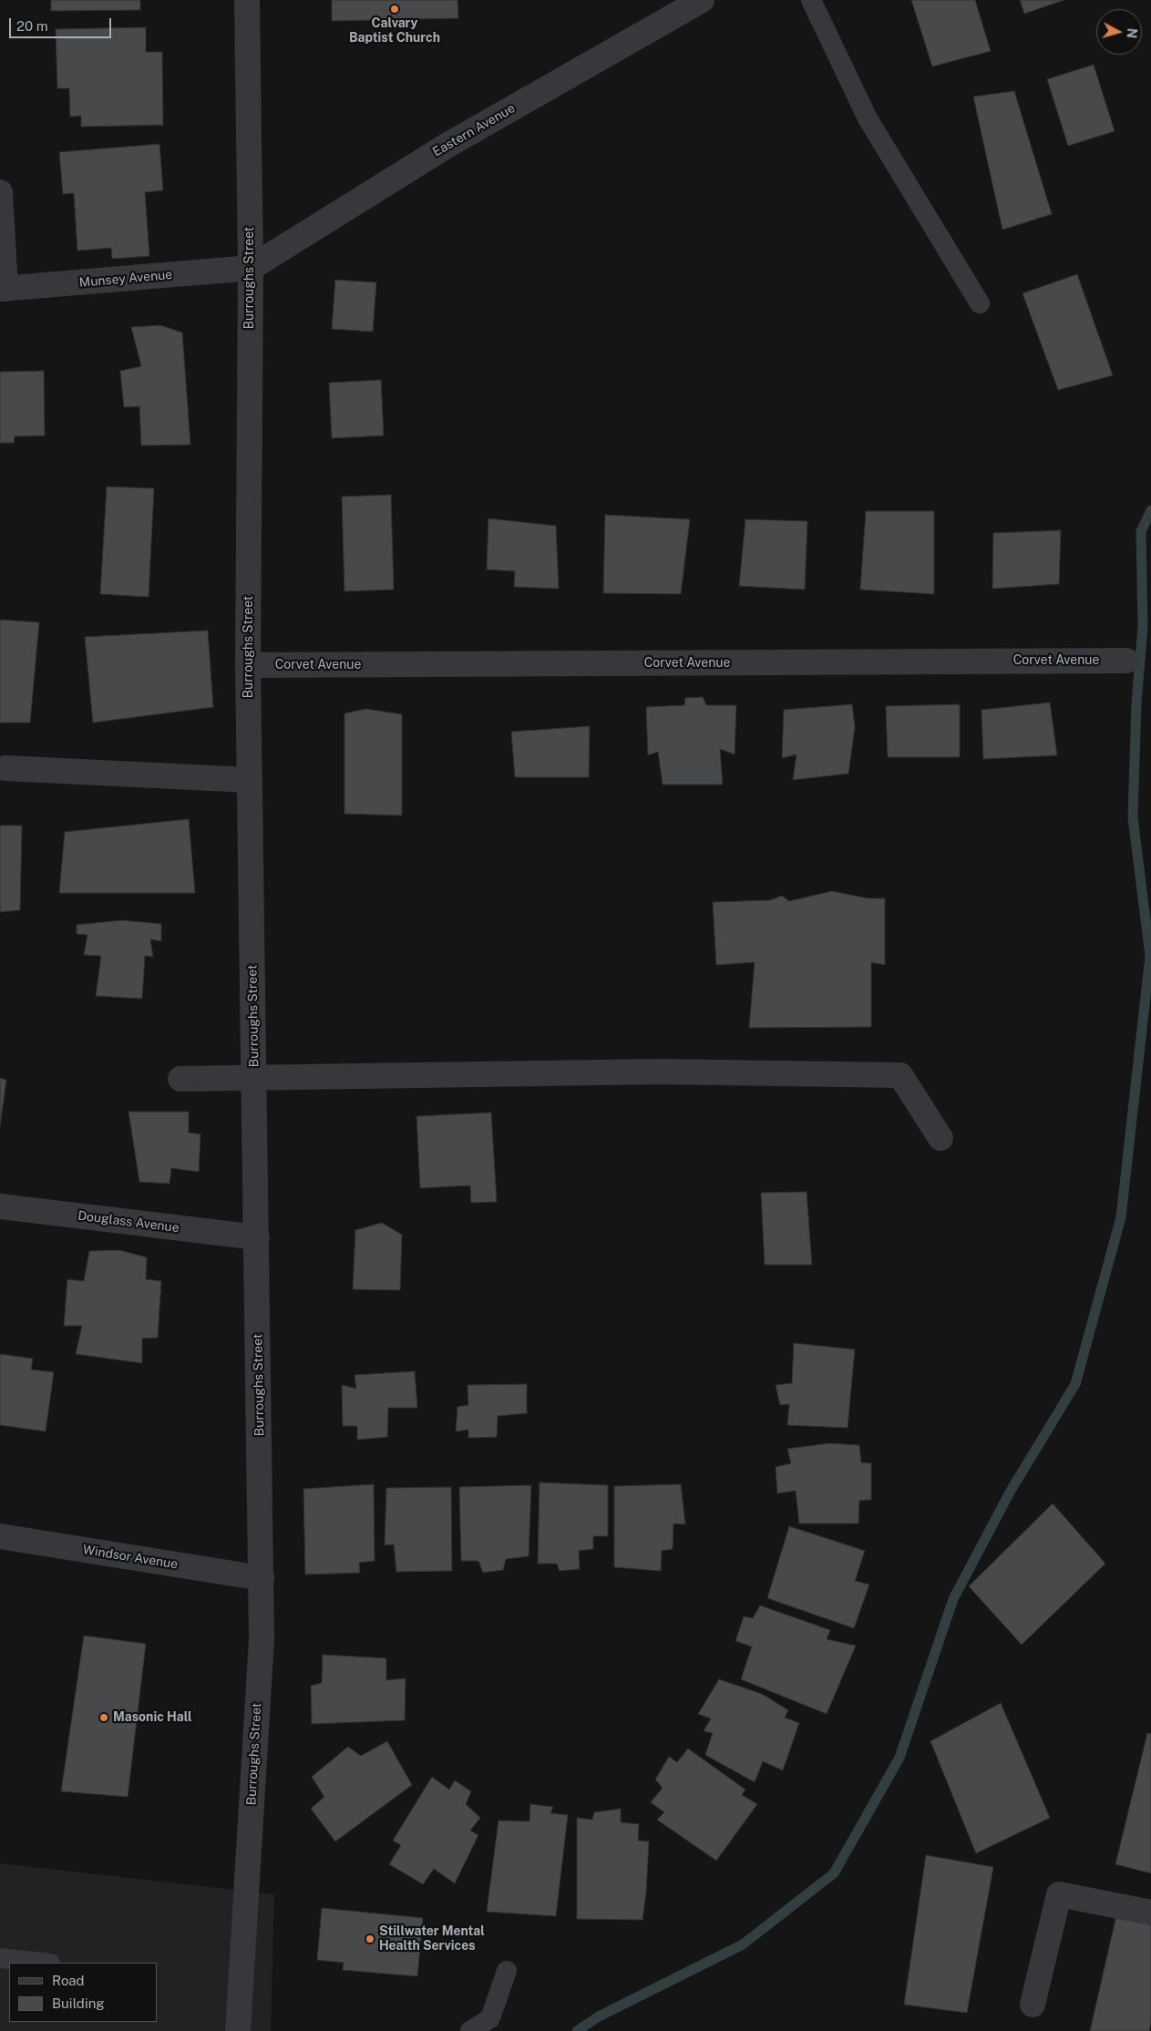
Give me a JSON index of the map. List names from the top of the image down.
{
  "streets": {
    "street": [
      "Eastern Avenue",
      "Burroughs Street",
      "Munsey Avenue",
      "Corvet Avenue",
      "Douglass Avenue",
      "Windsor Avenue"
    ]
  },
  "crossings": [
    ["Eastern Avenue", "Burroughs Street"],
    ["Eastern Avenue", "Munsey Avenue"],
    ["Burroughs Street", "Munsey Avenue"],
    ["Burroughs Street", "Corvet Avenue"],
    ["Burroughs Street", "Douglass Avenue"],
    ["Burroughs Street", "Windsor Avenue"]
  ],
  "places": ["Calvary Baptist Church", "Masonic Hall", "Stillwater Mental Health Services"],
  "legend": ["Road", "Building"],
  "scale_bar": "20 m",
  "north": "right"
}
